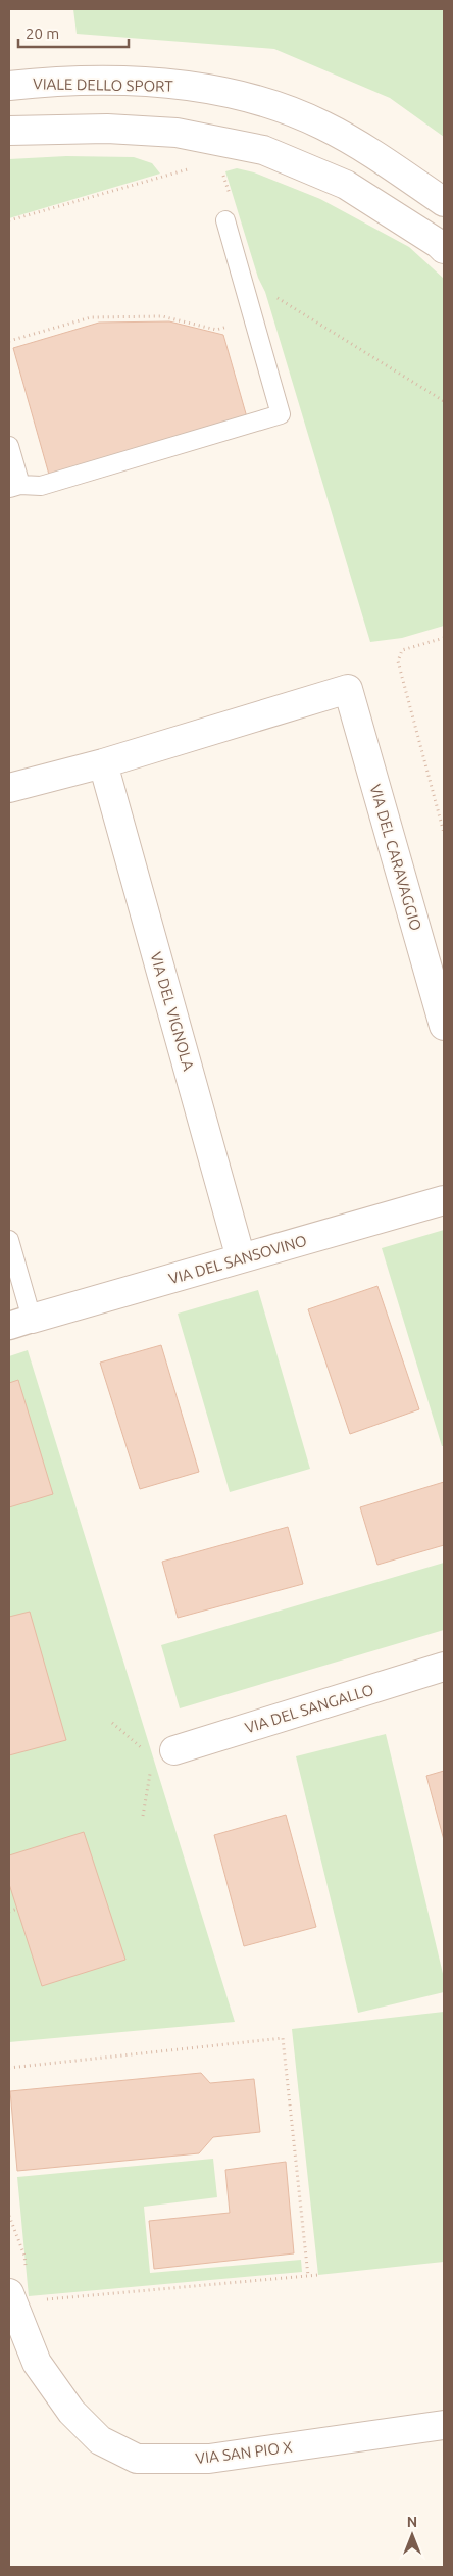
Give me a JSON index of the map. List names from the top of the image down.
{
  "streets": {
    "street": [
      "VIALE DELLO SPORT",
      "VIA DEL CARAVAGGIO",
      "VIA DEL VIGNOLA",
      "VIA DEL SANSOVINO",
      "VIA DEL SANGALLO",
      "VIA SAN PIO X"
    ]
  },
  "crossings": [
    ["VIA DEL CARAVAGGIO", "VIA DEL VIGNOLA"],
    ["VIA DEL VIGNOLA", "VIA DEL SANSOVINO"]
  ],
  "scale_bar": "20 m",
  "north": "top"
}
